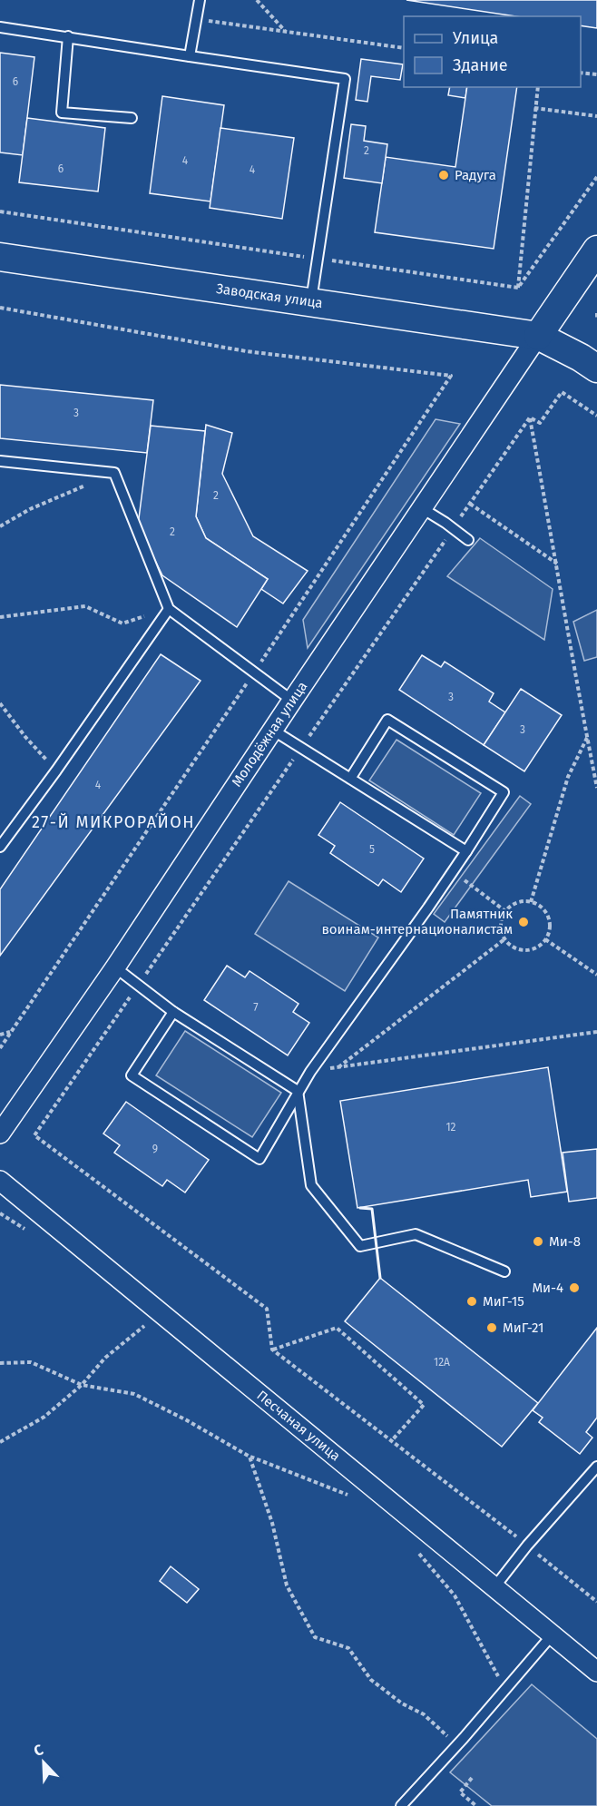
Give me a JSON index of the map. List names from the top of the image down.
{
  "streets": {
    "street": ["Заводская улица", "Молодёжная улица", "Песчаная улица"]
  },
  "crossings": [
    ["Заводская улица", "Молодёжная улица"]
  ],
  "districts": ["27-Й МИКРОРАЙОН"],
  "places": [
    "Радуга",
    "Памятник воинам-интернационалистам",
    "Ми-8",
    "Ми-4",
    "МиГ-15",
    "МиГ-21"
  ],
  "house_numbers": [
    "6",
    "2",
    "4",
    "6",
    "4",
    "3",
    "2",
    "2",
    "3",
    "3",
    "4",
    "5",
    "7",
    "12",
    "9",
    "12А"
  ],
  "legend": ["Улица", "Здание"],
  "north": "top left"
}
